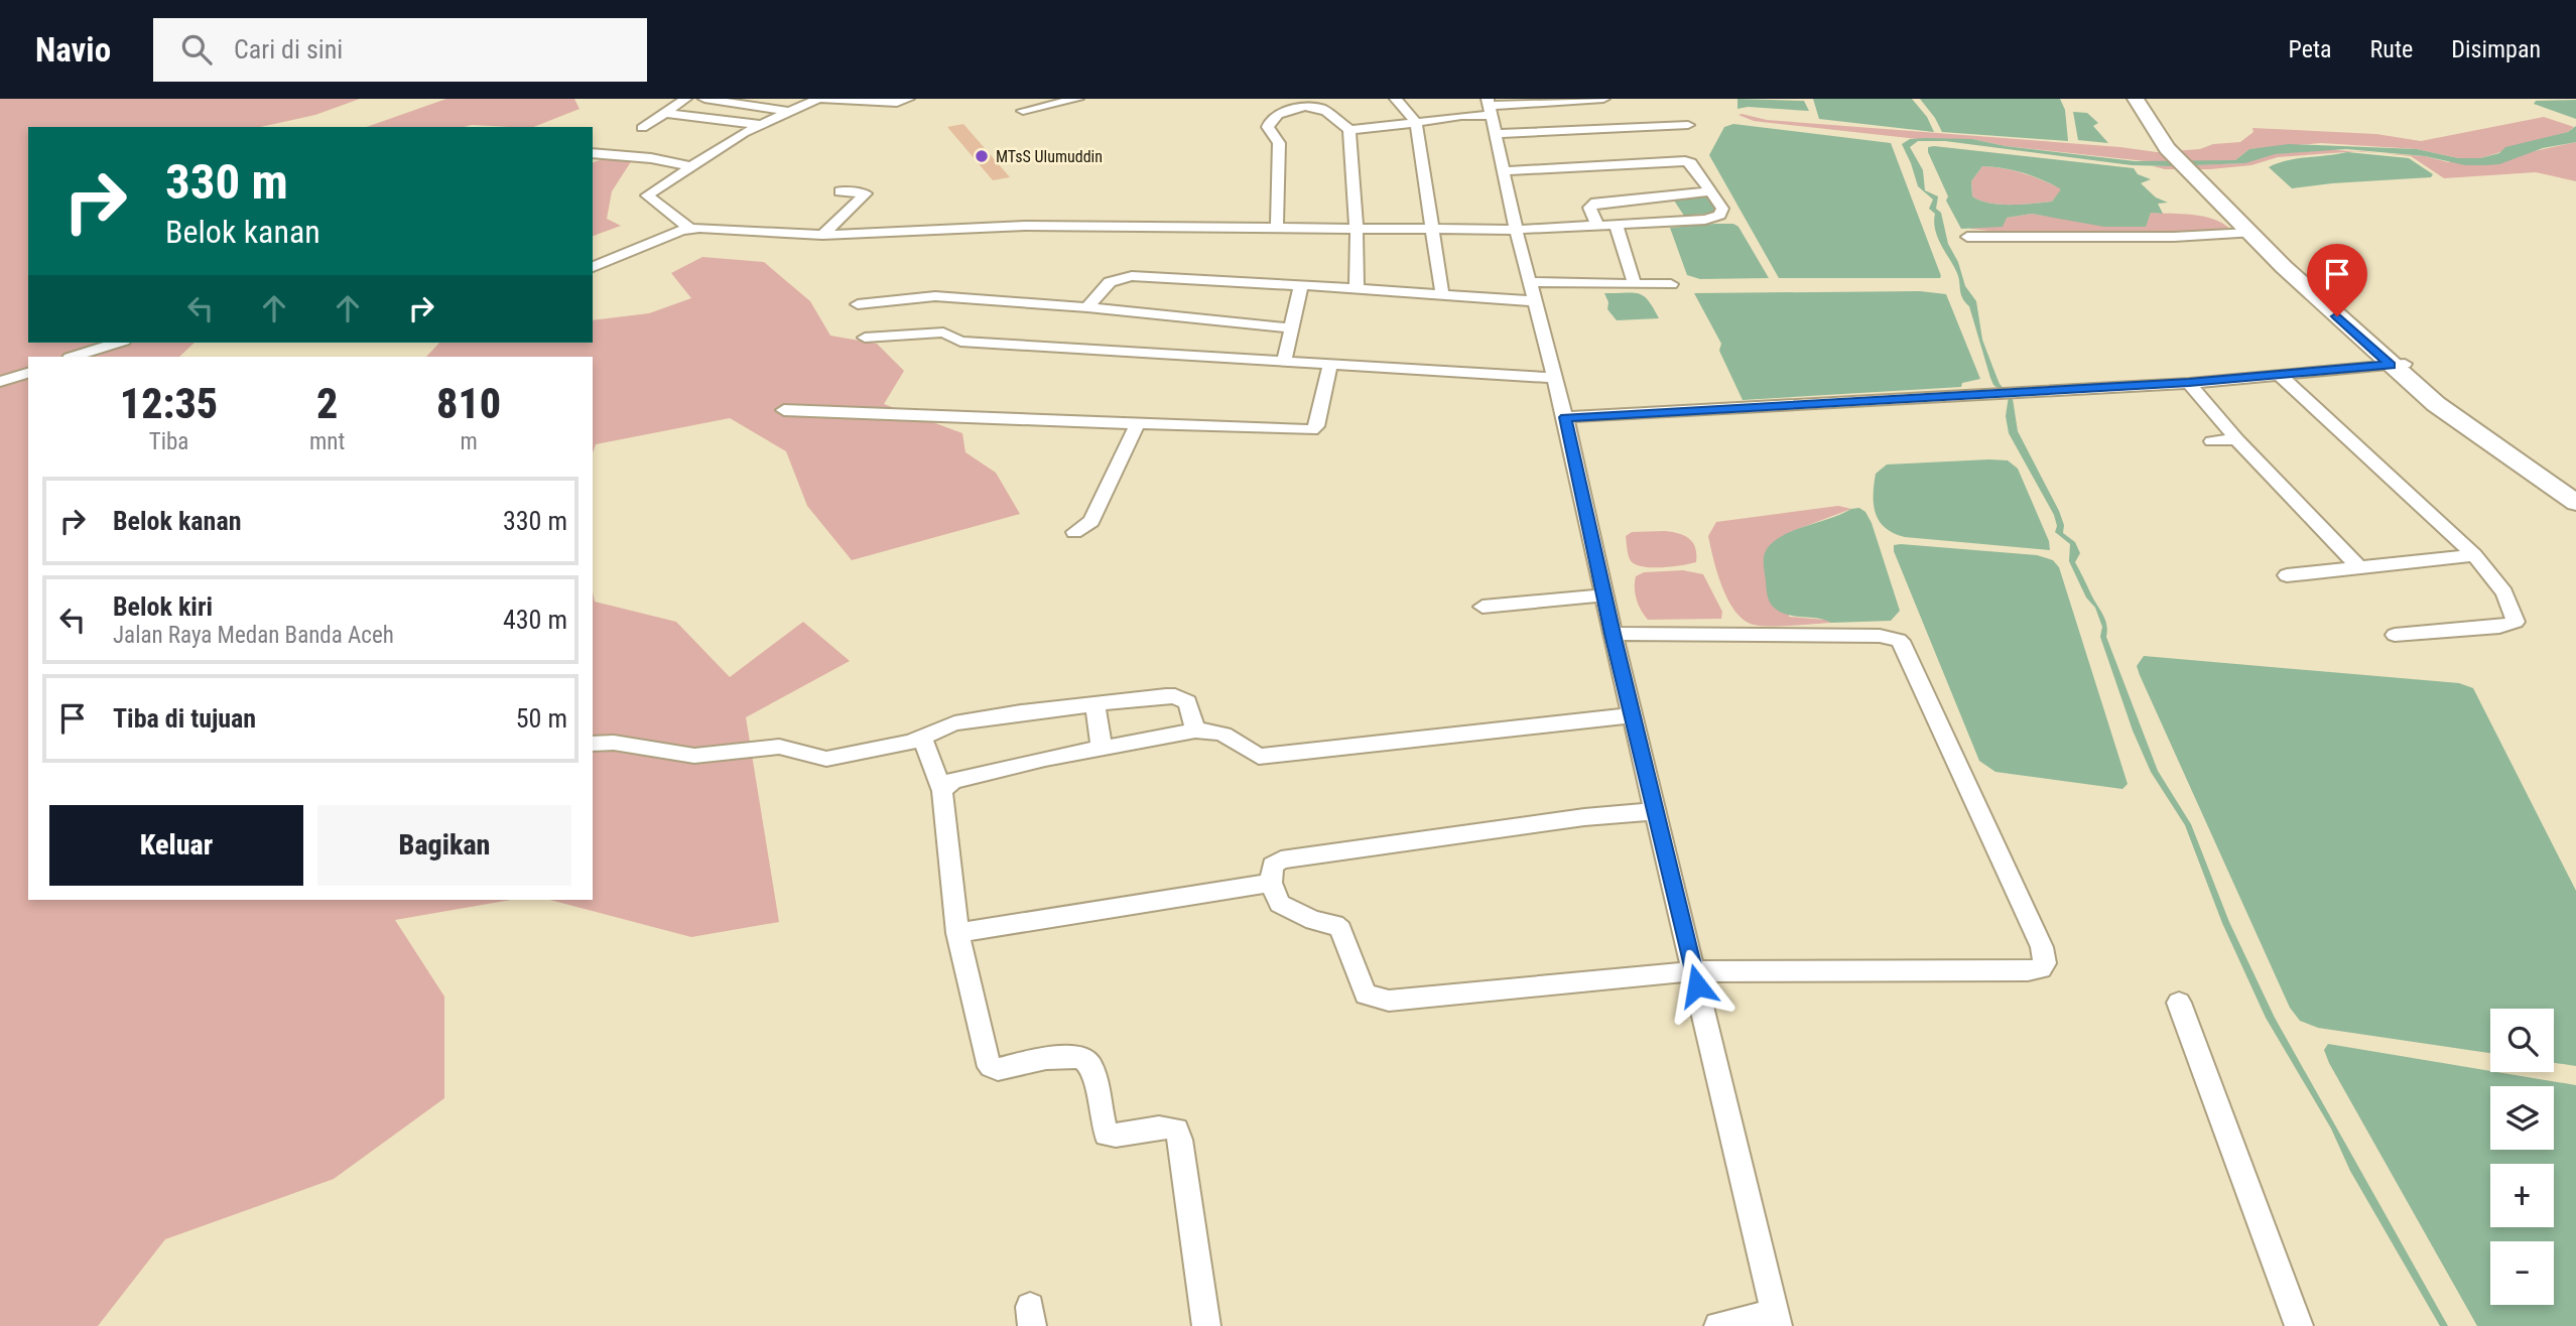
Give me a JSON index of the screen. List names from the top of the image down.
{
  "places": ["MTsS Ulumuddin"],
  "page": {
    "header": "Navio",
    "search": "Cari di sini",
    "nav": ["Peta", "Rute", "Disimpan"],
    "turn": ["330 m", "Belok kanan"],
    "eta": [
      "12:35",
      "Tiba",
      "2",
      "mnt",
      "810",
      "m"
    ],
    "list": [
      {
        "name": "Belok kanan",
        "value": "330 m"
      },
      {
        "name": "Belok kiri",
        "note": "Jalan Raya Medan Banda Aceh",
        "value": "430 m"
      },
      {
        "name": "Tiba di tujuan",
        "value": "50 m"
      }
    ],
    "buttons": ["Keluar", "Bagikan"],
    "map_buttons": ["+", "−"]
  }
}
